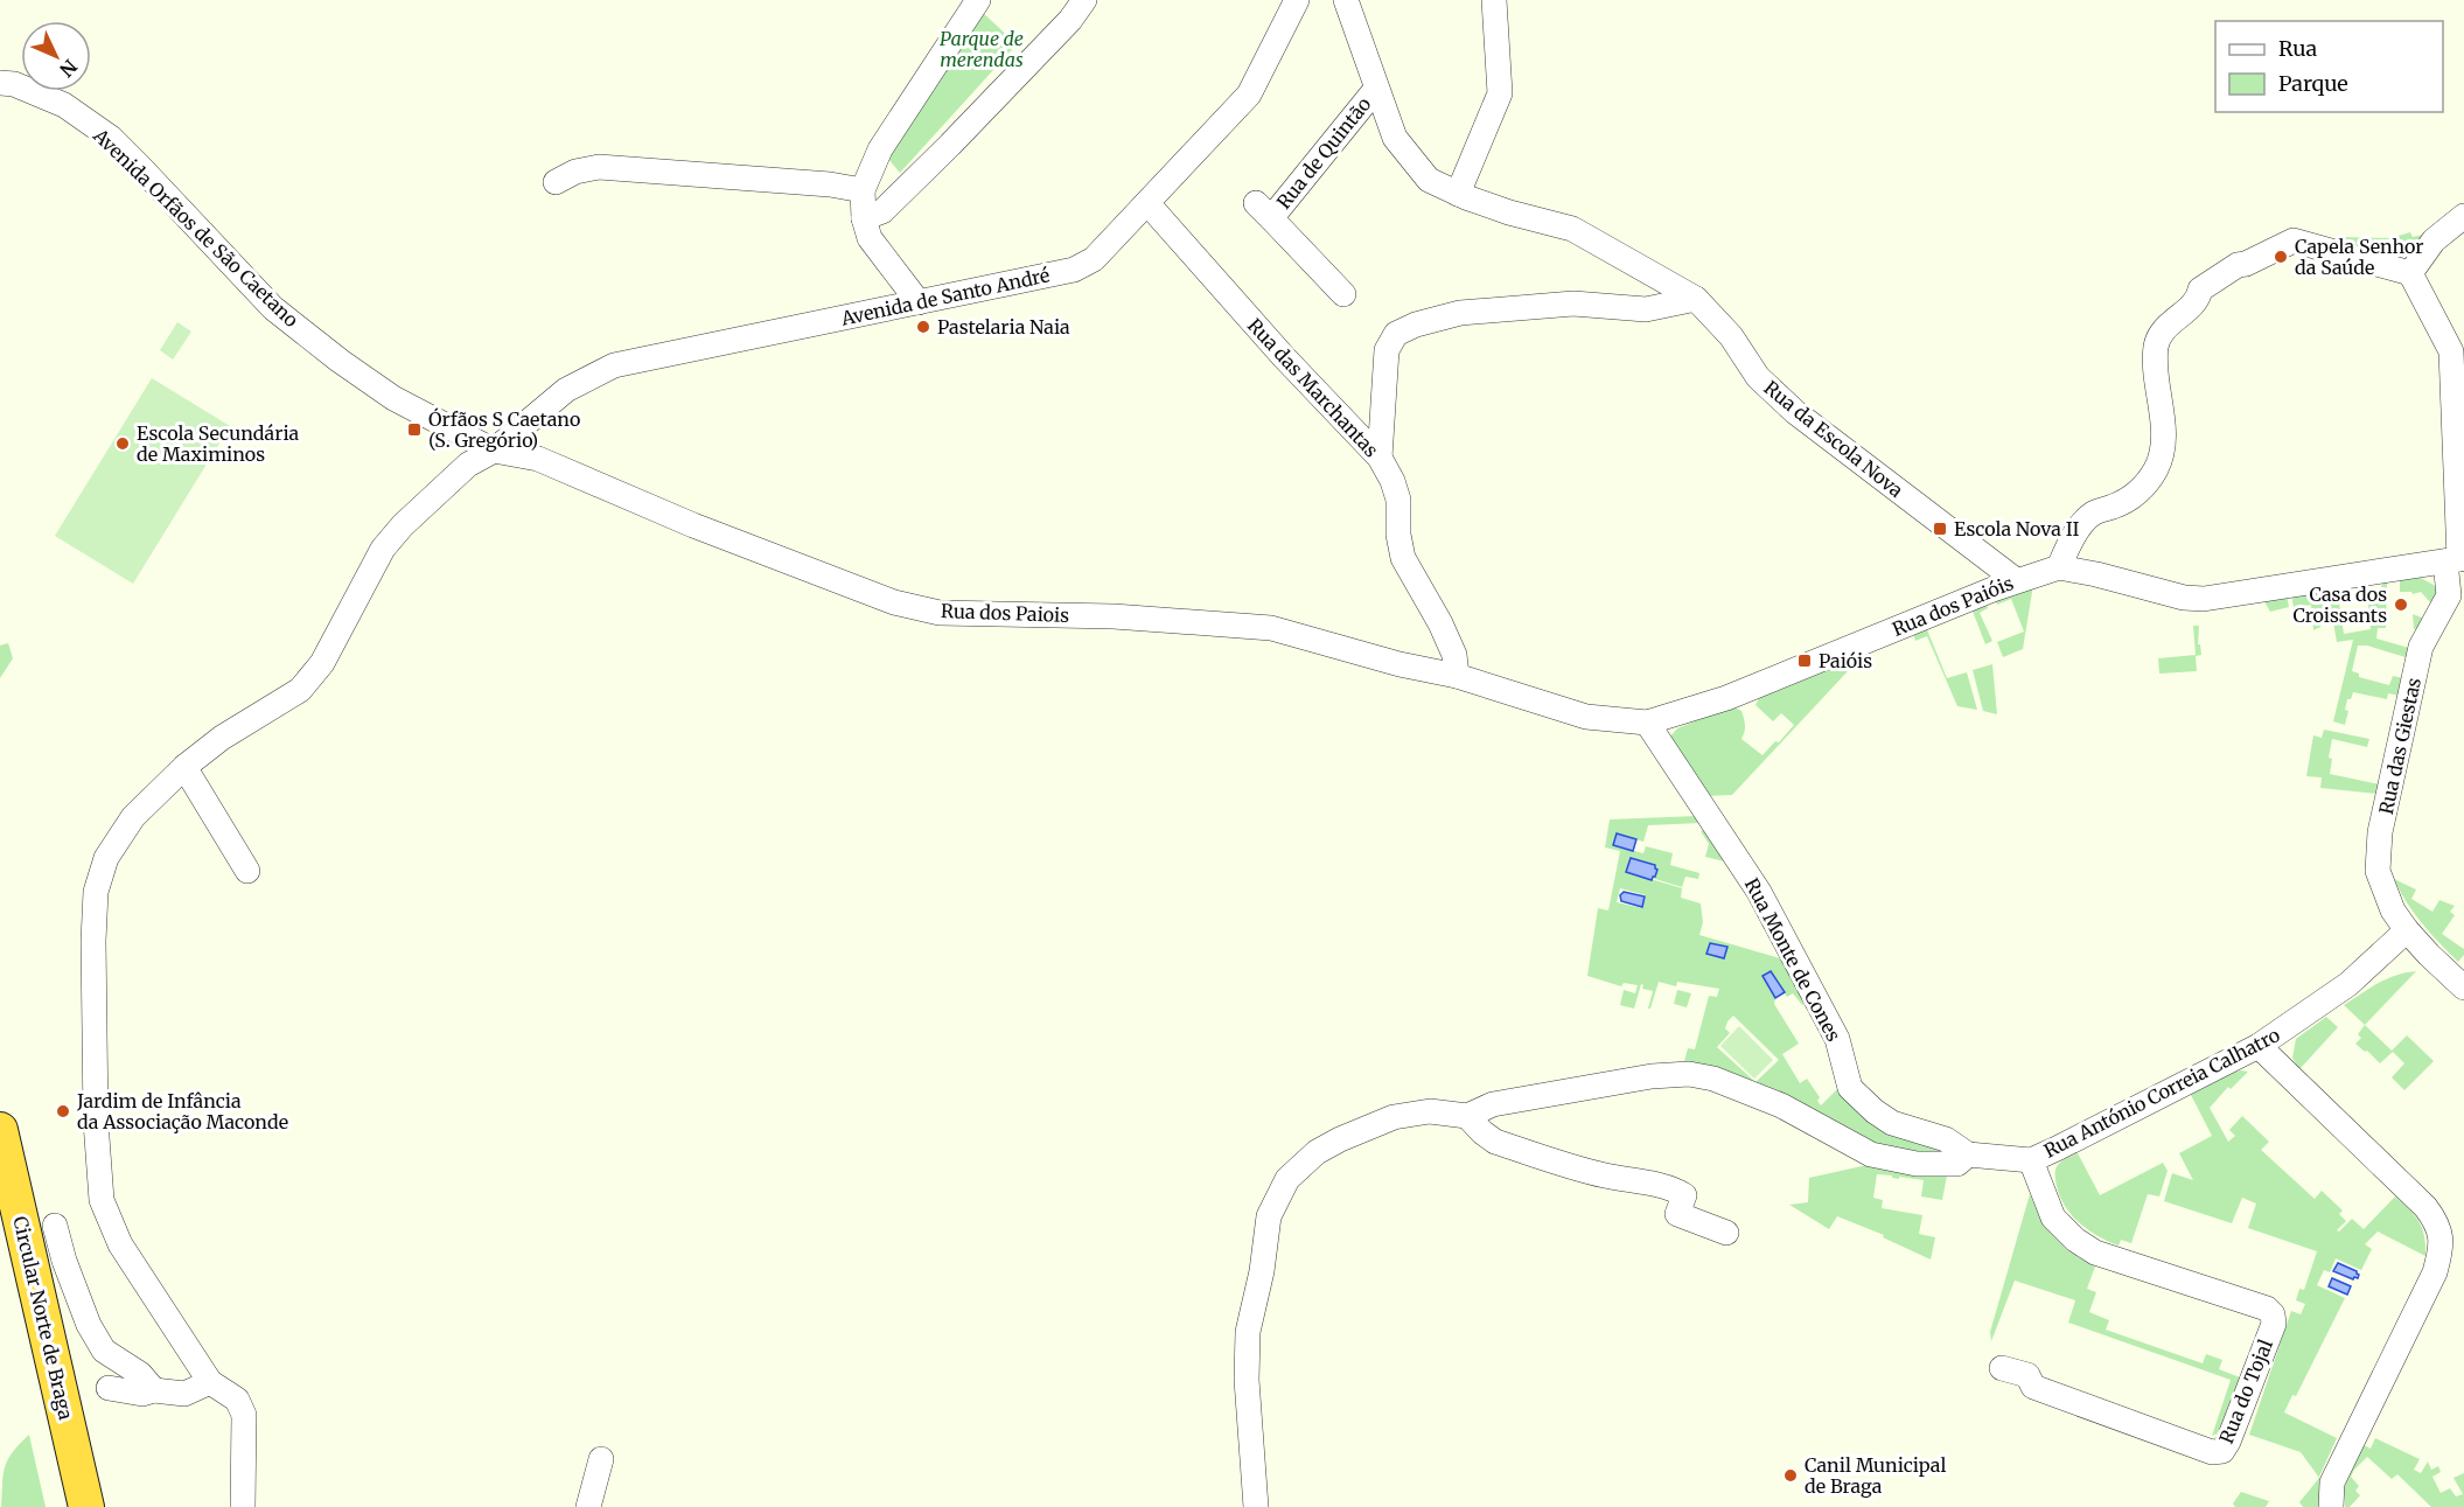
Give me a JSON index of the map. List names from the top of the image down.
{
  "streets": {
    "highway": ["Circular Norte de Braga"],
    "street": [
      "Rua de Quintão",
      "Avenida Orfãos de São Caetano",
      "Avenida de Santo André",
      "Rua das Marchantas",
      "Rua da Escola Nova",
      "Rua dos Paióis",
      "Rua dos Paiois",
      "Rua das Giestas",
      "Rua Monte de Cones",
      "Rua António Correia Calhatro",
      "Rua do Tojal"
    ]
  },
  "crossings": [
    ["Rua de Quintão", "Rua da Escola Nova"],
    ["Avenida Orfãos de São Caetano", "Avenida de Santo André"],
    ["Avenida Orfãos de São Caetano", "Rua dos Paiois"],
    ["Avenida de Santo André", "Rua das Marchantas"],
    ["Avenida de Santo André", "Rua dos Paiois"],
    ["Rua das Marchantas", "Rua dos Paióis"],
    ["Rua das Marchantas", "Rua dos Paiois"],
    ["Rua da Escola Nova", "Rua dos Paióis"],
    ["Rua dos Paióis", "Rua dos Paiois"],
    ["Rua dos Paióis", "Rua das Giestas"],
    ["Rua dos Paióis", "Rua Monte de Cones"],
    ["Rua das Giestas", "Rua António Correia Calhatro"],
    ["Rua Monte de Cones", "Rua António Correia Calhatro"],
    ["Rua António Correia Calhatro", "Rua do Tojal"]
  ],
  "parks": ["Parque de merendas"],
  "places": {
    "other": [
      "Capela Senhor da Saúde",
      "Pastelaria Naia",
      "Escola Secundária de Maximinos",
      "Casa dos Croissants",
      "Jardim de Infância da Associação Maconde",
      "Canil Municipal de Braga"
    ],
    "transit": ["Órfãos S Caetano (S. Gregório)", "Escola Nova II", "Paióis"]
  },
  "legend": ["Rua", "Parque"],
  "north": "bottom right"
}
